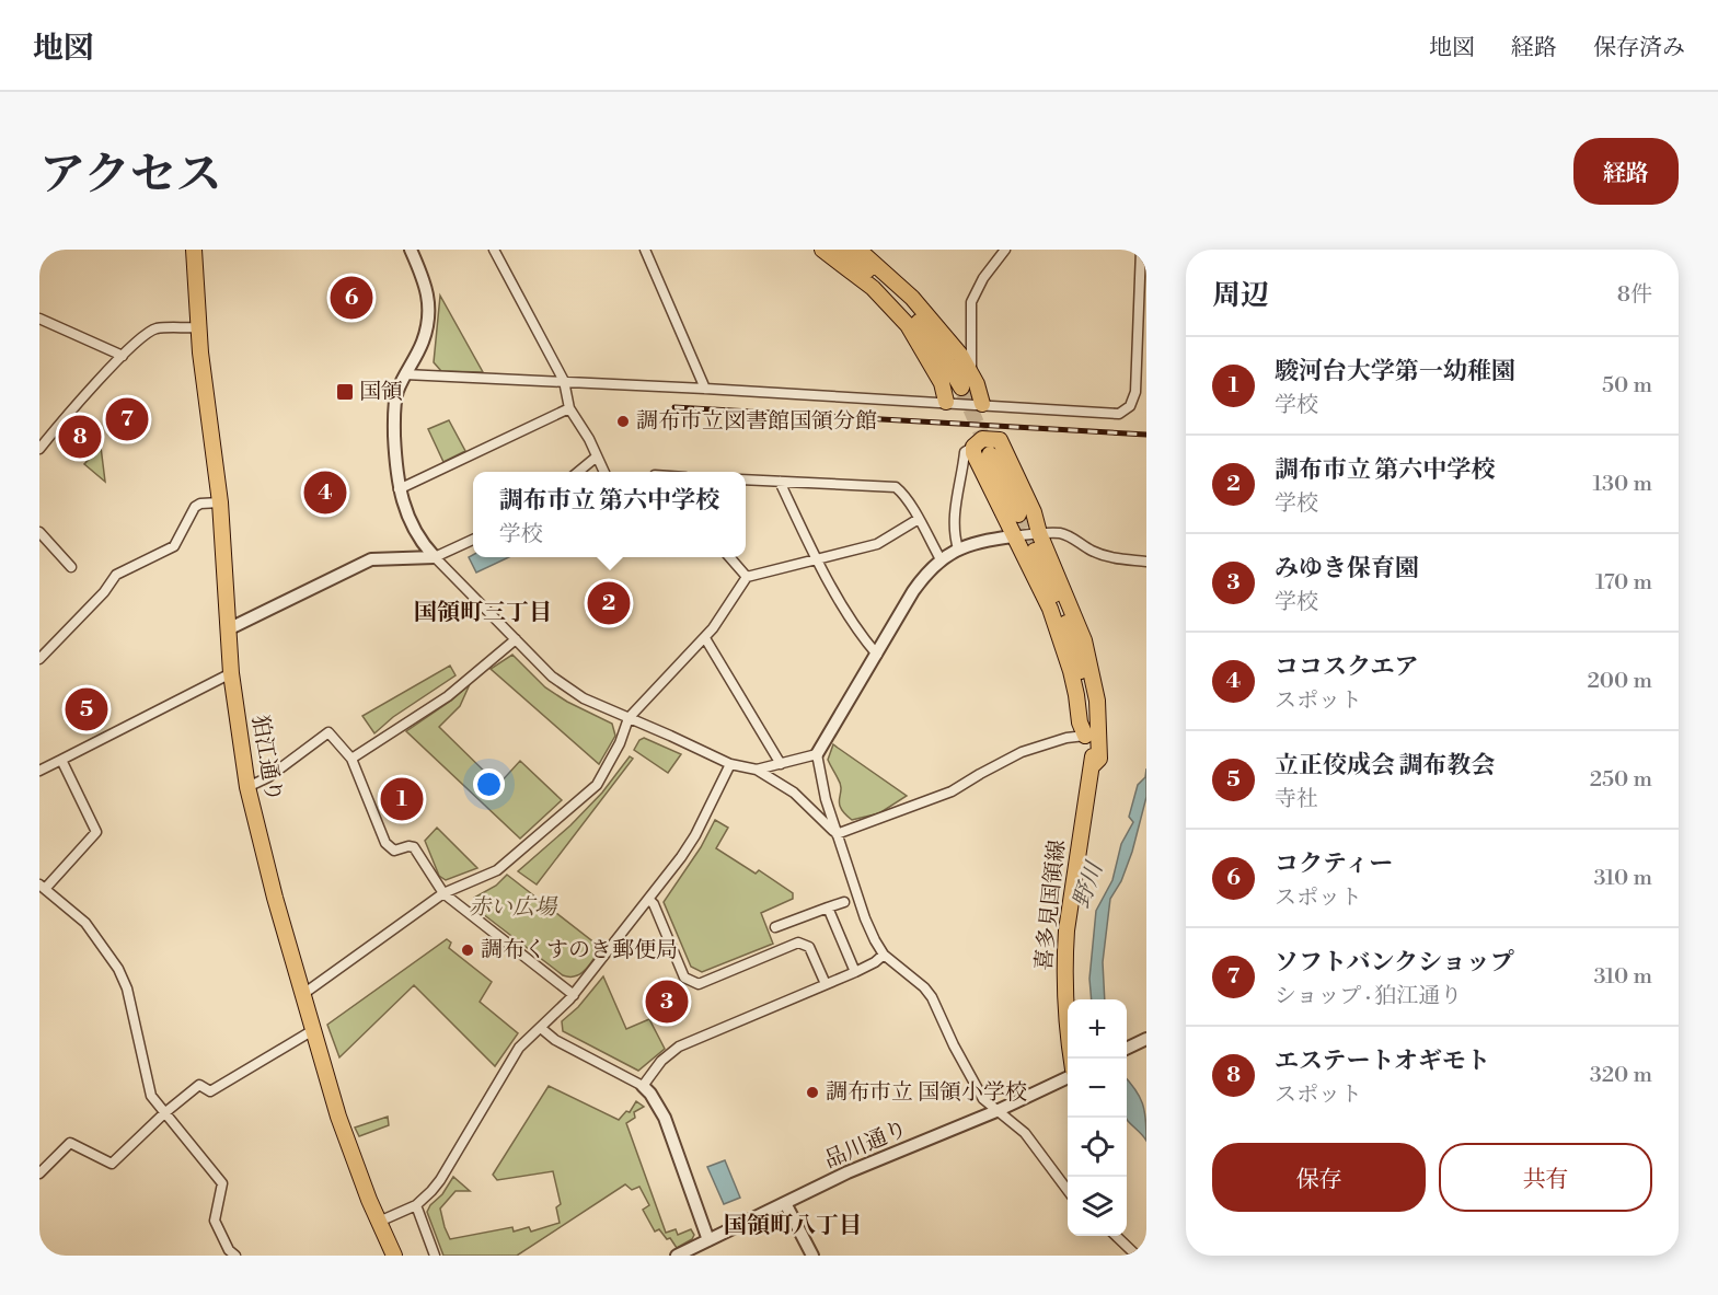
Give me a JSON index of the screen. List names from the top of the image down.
{
  "streets": {
    "main road": ["狛江通り", "喜多見国領線"],
    "street": ["品川通り"]
  },
  "districts": ["国領町三丁目", "国領町八丁目"],
  "water": ["野川"],
  "parks": ["赤い広場"],
  "places": {
    "transit": ["国領"],
    "other": ["調布市立図書館国領分館", "調布くすのき郵便局", "調布市立 国領小学校"]
  },
  "page": {
    "header": "地図",
    "nav": ["地図", "経路", "保存済み"],
    "title": "アクセス",
    "buttons": [
      "経路",
      ["保存", "共有"]
    ],
    "heading": ["周辺", "8件"],
    "pins": [
      "6",
      "7",
      "8",
      "4",
      "2",
      "5",
      "1",
      "3"
    ],
    "list": [
      {
        "mark": "1",
        "name": "駿河台大学第一幼稚園",
        "note": "学校",
        "value": "50 m"
      },
      {
        "mark": "2",
        "name": "調布市立 第六中学校",
        "note": "学校",
        "value": "130 m"
      },
      {
        "mark": "3",
        "name": "みゆき保育園",
        "note": "学校",
        "value": "170 m"
      },
      {
        "mark": "4",
        "name": "ココスクエア",
        "note": "スポット",
        "value": "200 m"
      },
      {
        "mark": "5",
        "name": "立正佼成会 調布教会",
        "note": "寺社",
        "value": "250 m"
      },
      {
        "mark": "6",
        "name": "コクティー",
        "note": "スポット",
        "value": "310 m"
      },
      {
        "mark": "7",
        "name": "ソフトバンクショップ",
        "note": "ショップ · 狛江通り",
        "value": "310 m"
      },
      {
        "mark": "8",
        "name": "エステートオギモト",
        "note": "スポット",
        "value": "320 m"
      }
    ],
    "popup": ["調布市立 第六中学校", "学校"],
    "map_buttons": ["+", "−"]
  }
}
